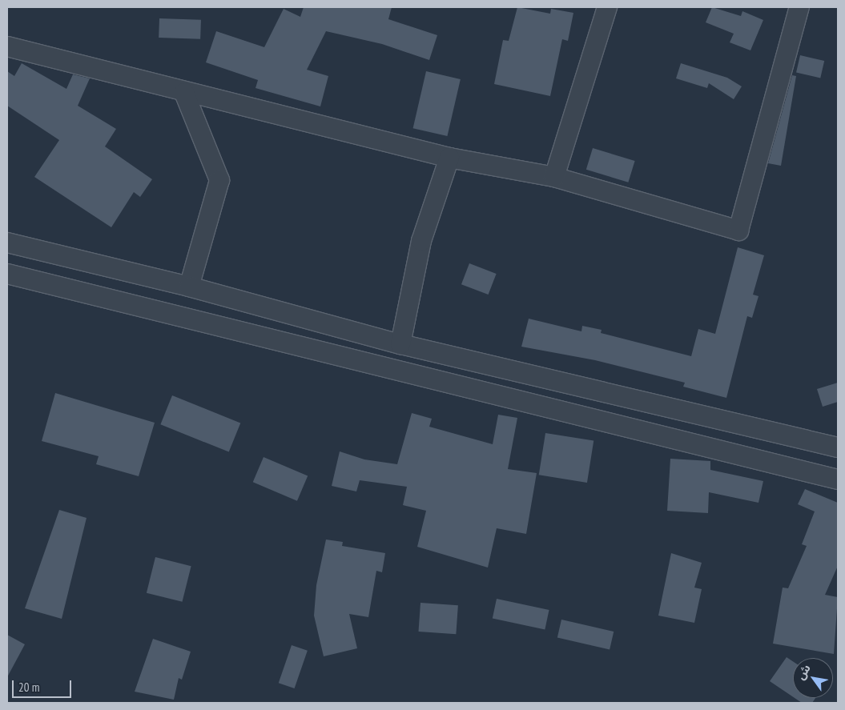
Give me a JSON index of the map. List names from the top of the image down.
{
  "scale_bar": "20 m",
  "north": "top left"
}
